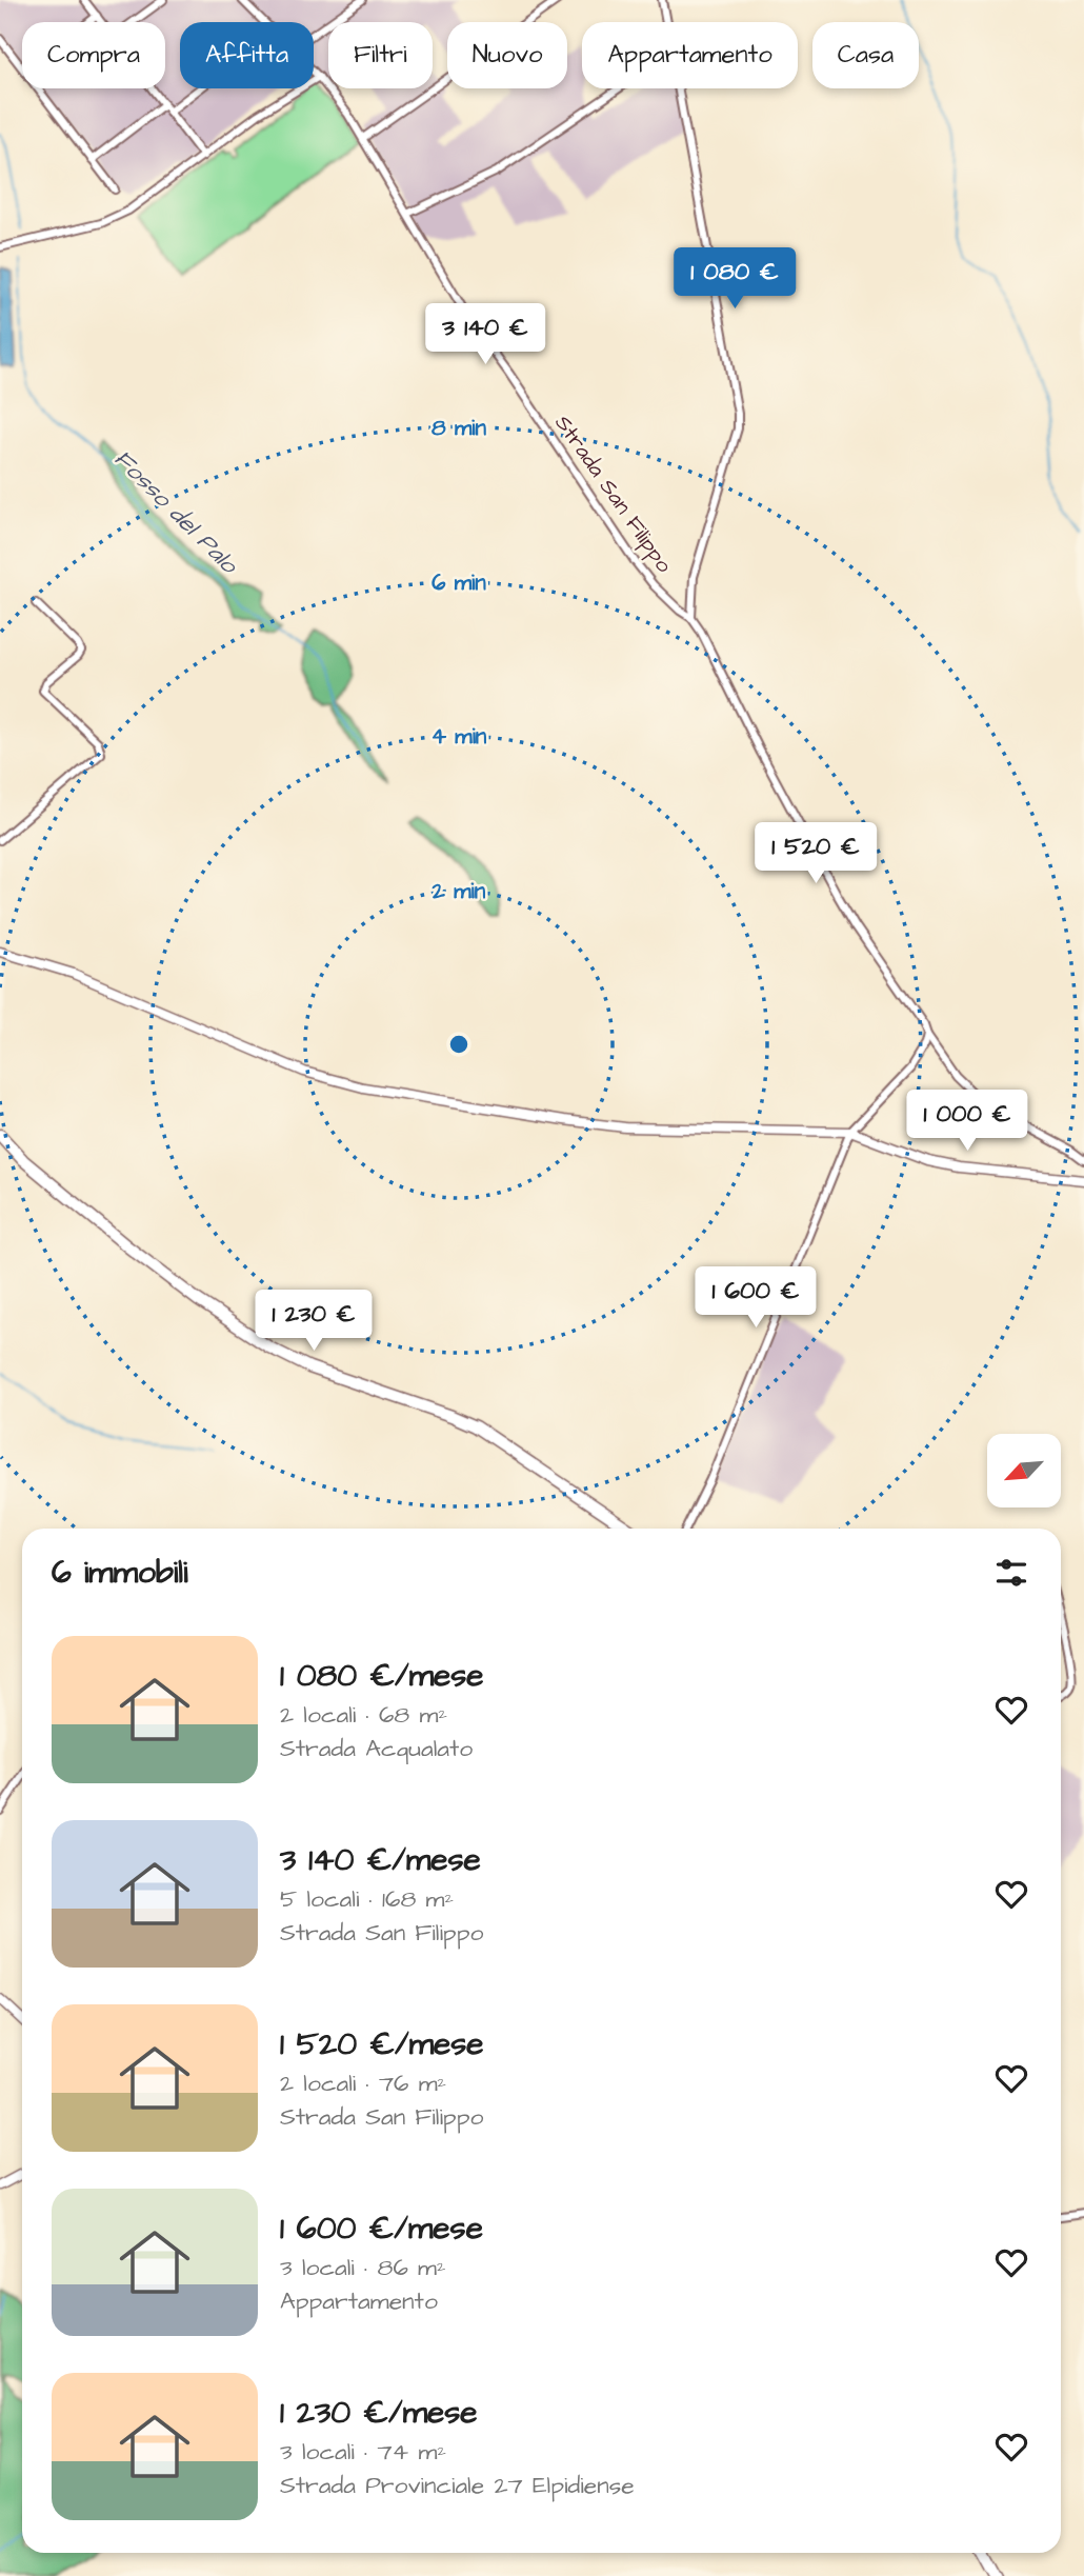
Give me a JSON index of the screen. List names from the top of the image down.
{
  "streets": {
    "street": ["Strada San Filippo"]
  },
  "water": ["Fosso del Palo"],
  "north": "bottom left",
  "page": {
    "chip": [
      "Compra",
      "Affitta",
      "Filtri",
      "Nuovo",
      "Appartamento",
      "Casa"
    ],
    "price": [
      "1 080 €",
      "3 140 €",
      "1 520 €",
      "1 000 €",
      "1 600 €",
      "1 230 €"
    ],
    "heading": "6 immobili",
    "list": [
      {
        "name": "1 080 €/mese",
        "note": "2 locali · 68 m² · Strada Acqualato"
      },
      {
        "name": "3 140 €/mese",
        "note": "5 locali · 168 m² · Strada San Filippo"
      },
      {
        "name": "1 520 €/mese",
        "note": "2 locali · 76 m² · Strada San Filippo"
      },
      {
        "name": "1 600 €/mese",
        "note": "3 locali · 86 m² · Appartamento"
      },
      {
        "name": "1 230 €/mese",
        "note": "3 locali · 74 m² · Strada Provinciale 27 Elpidiense"
      }
    ]
  },
  "rings": [
    "8 min",
    "6 min",
    "4 min",
    "2 min"
  ]
}
